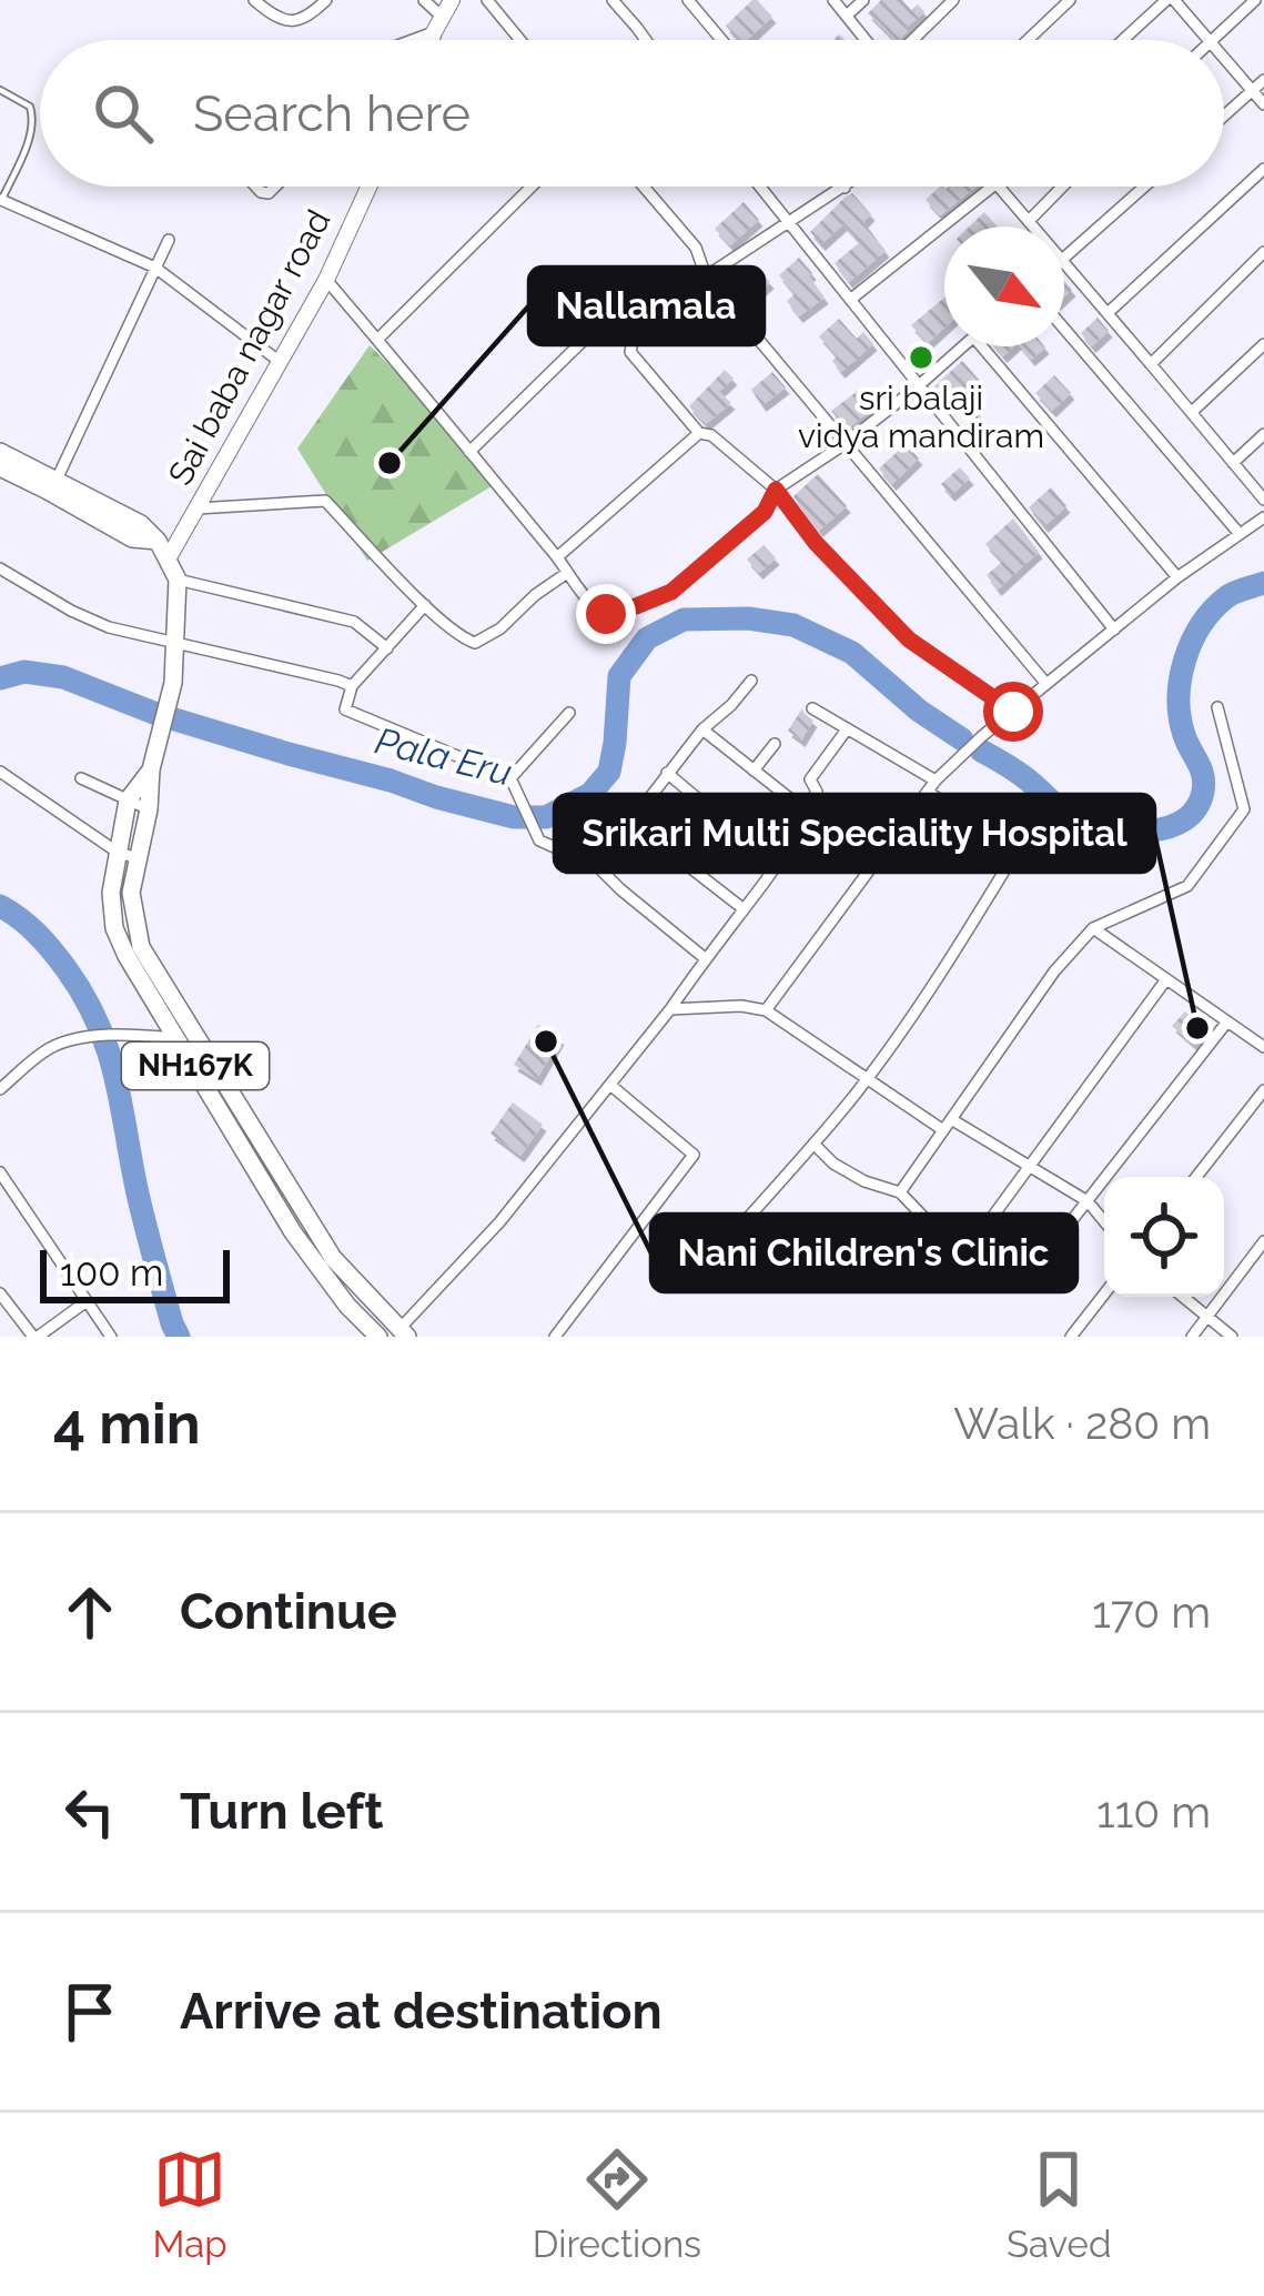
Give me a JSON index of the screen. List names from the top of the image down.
{
  "streets": {
    "highway": ["NH167K"],
    "main road": ["Sai baba nagar road"]
  },
  "crossings": [
    ["Sai baba nagar road", "NH167K"]
  ],
  "water": ["Pala Eru"],
  "places": [
    "sri balaji vidya mandiram",
    "Nallamala",
    "Srikari Multi Speciality Hospital",
    "Nani Children's Clinic"
  ],
  "scale_bar": "100 m",
  "north": "bottom right",
  "page": {
    "search": "Search here",
    "scale": "100 m",
    "heading": ["4 min", "Walk · 280 m"],
    "list": [
      ["Continue", "170 m"],
      ["Turn left", "110 m"],
      "Arrive at destination"
    ],
    "nav": ["Map", "Directions", "Saved"]
  }
}
